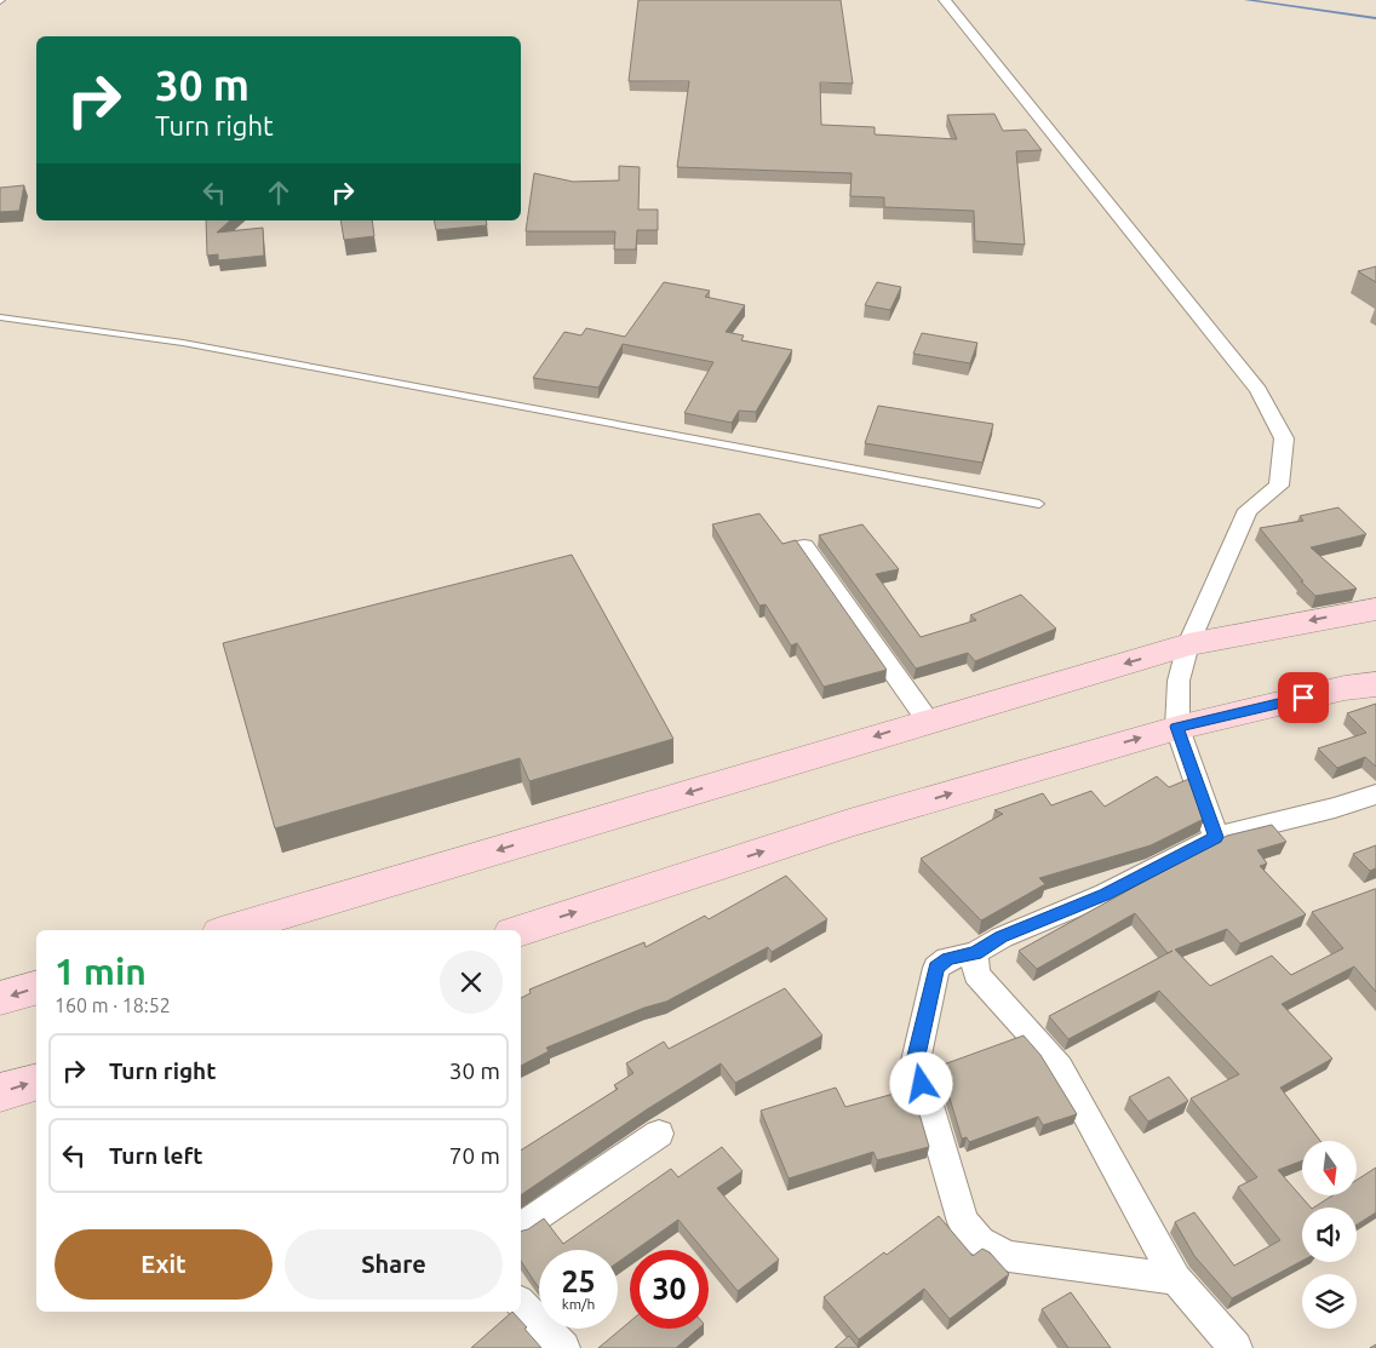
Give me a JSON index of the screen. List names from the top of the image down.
{
  "north": "bottom",
  "page": {
    "turn": ["30 m", "Turn right"],
    "heading": ["1 min", "160 m · 18:52"],
    "list": [
      {
        "name": "Turn right",
        "value": "30 m"
      },
      {
        "name": "Turn left",
        "value": "70 m"
      }
    ],
    "buttons": ["Exit", "Share"],
    "speed": "25 km/h",
    "limit": "30"
  }
}
